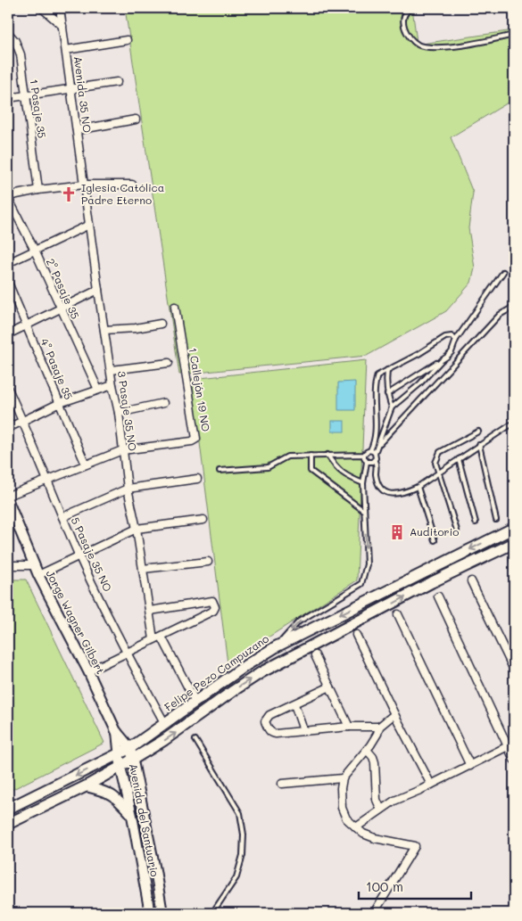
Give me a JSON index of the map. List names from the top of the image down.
{
  "streets": {
    "main road": ["Felipe Pezo Campuzano"],
    "street": [
      "Avenida 35 NO",
      "1 Pasaje 35",
      "2° Pasaje 35",
      "4° Pasaje 35",
      "1 Callejón 19 NO",
      "3 Pasaje 35 NO",
      "5 Pasaje 35 NO",
      "Jorge Wagner Gilbert",
      "Avenida del Santuario"
    ]
  },
  "crossings": [
    ["Avenida 35 NO", "3 Pasaje 35 NO"],
    ["4° Pasaje 35", "1 Callejón 19 NO"],
    ["1 Callejón 19 NO", "3 Pasaje 35 NO"],
    ["1 Callejón 19 NO", "5 Pasaje 35 NO"],
    ["5 Pasaje 35 NO", "Felipe Pezo Campuzano"],
    ["Jorge Wagner Gilbert", "Felipe Pezo Campuzano"],
    ["Jorge Wagner Gilbert", "Avenida del Santuario"],
    ["Felipe Pezo Campuzano", "Avenida del Santuario"]
  ],
  "places": {
    "church": ["Iglesia Católica Padre Eterno"],
    "building": ["Auditorio"]
  },
  "scale_bar": "100 m"
}
